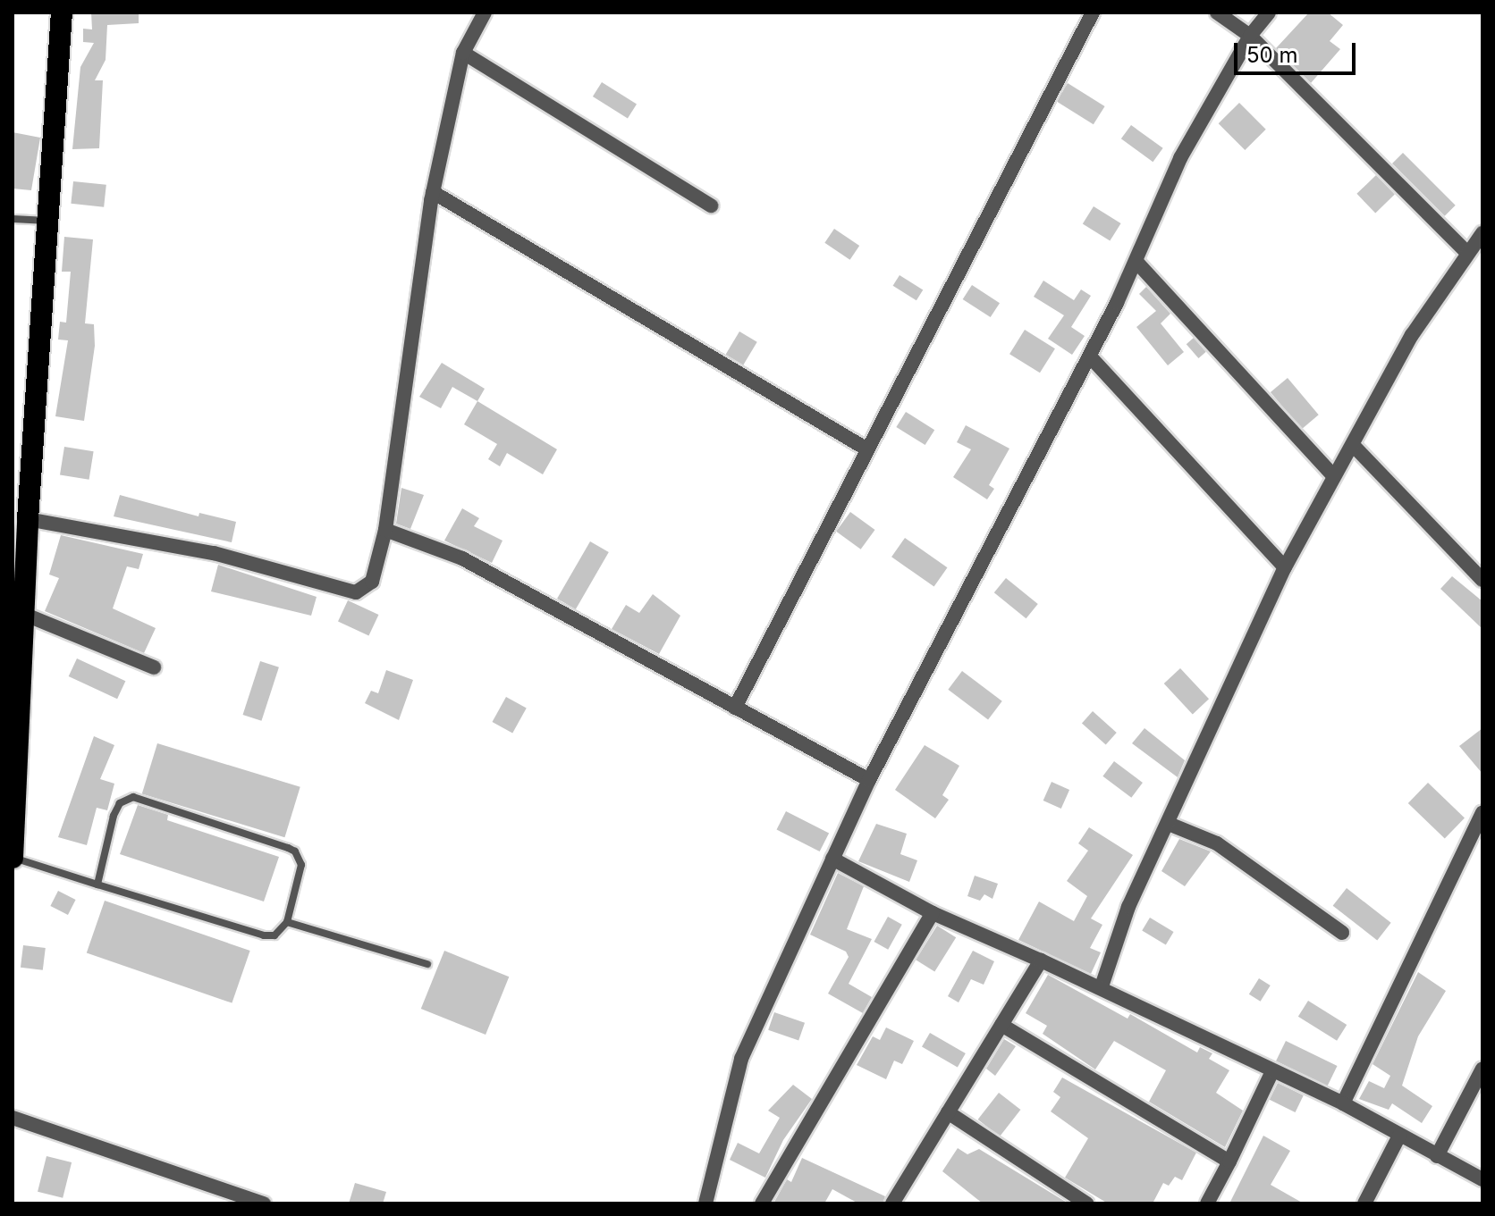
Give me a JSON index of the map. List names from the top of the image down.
{
  "scale_bar": "50 m"
}
